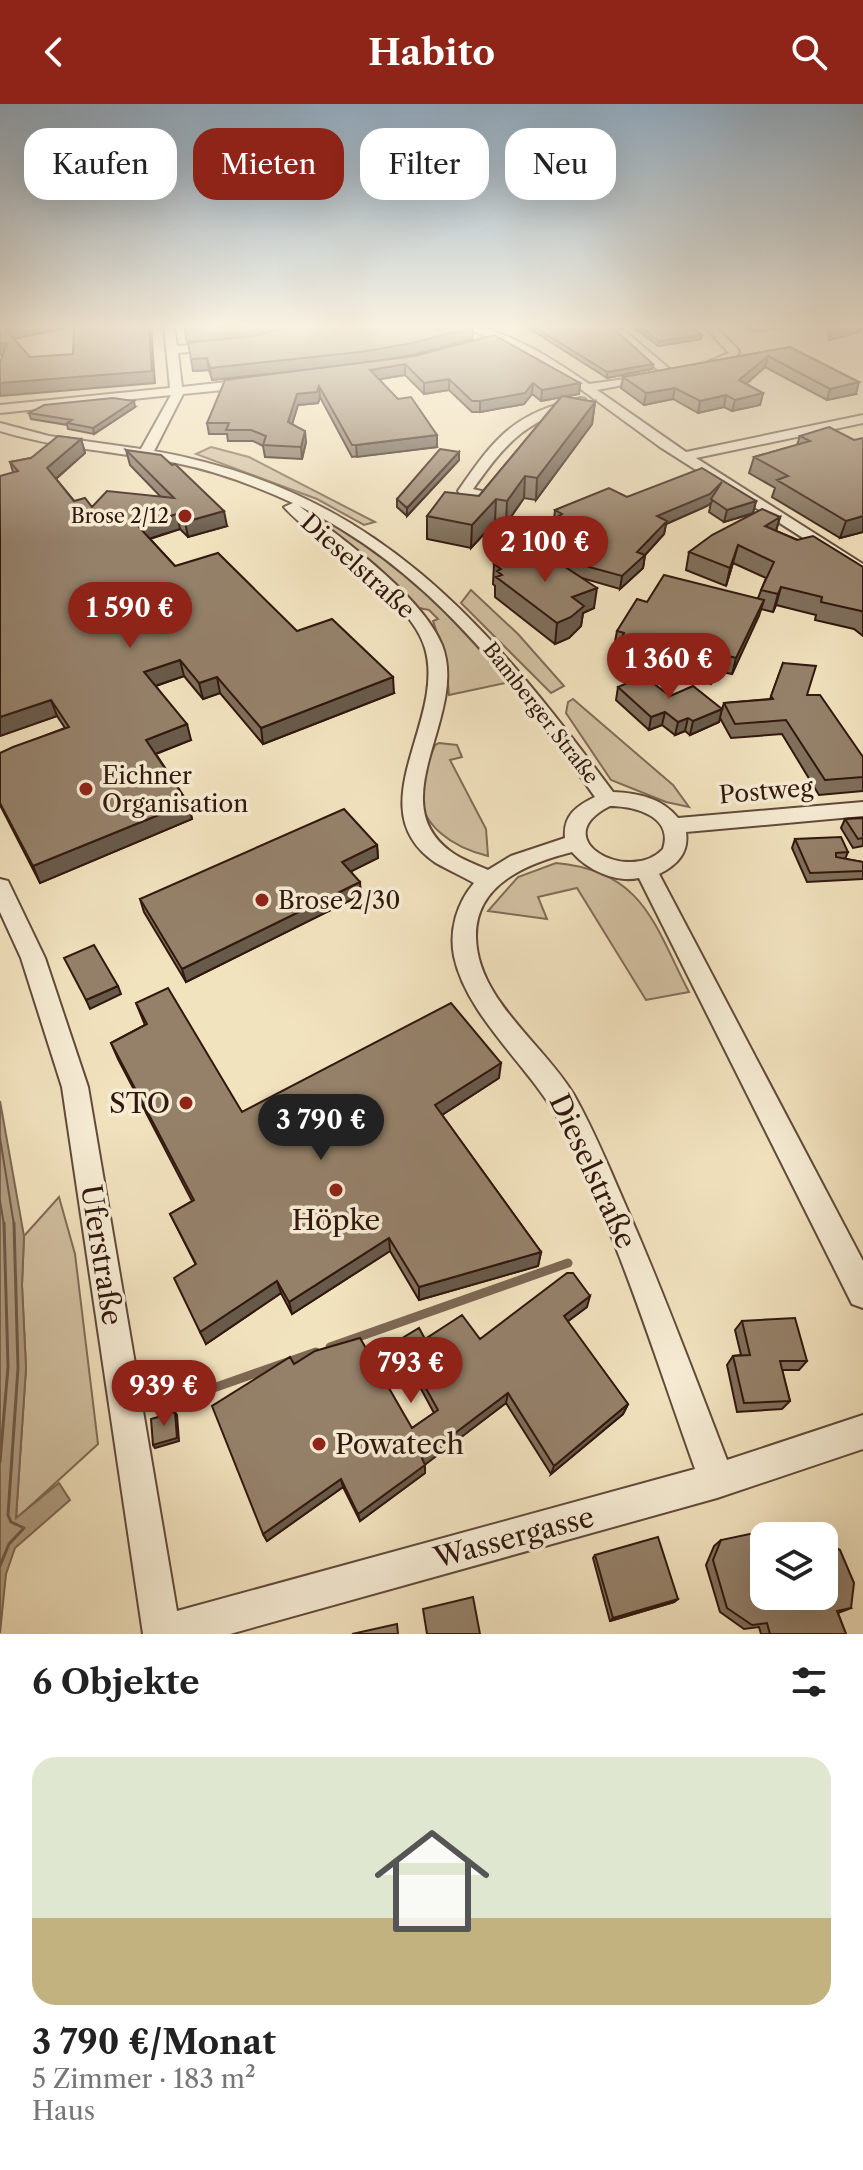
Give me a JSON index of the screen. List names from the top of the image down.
{
  "streets": {
    "street": [
      "Dieselstraße",
      "Bamberger Straße",
      "Postweg",
      "Uferstraße",
      "Wassergasse"
    ]
  },
  "crossings": [
    ["Dieselstraße", "Bamberger Straße"],
    ["Dieselstraße", "Postweg"],
    ["Dieselstraße", "Wassergasse"],
    ["Bamberger Straße", "Postweg"],
    ["Uferstraße", "Wassergasse"]
  ],
  "places": [
    "Brose 2/12",
    "Eichner Organisation",
    "Brose 2/30",
    "STO",
    "Höpke",
    "Powatech"
  ],
  "page": {
    "header": "Habito",
    "chip": [
      "Kaufen",
      "Mieten",
      "Filter",
      "Neu"
    ],
    "price": [
      "2 100 €",
      "1 590 €",
      "1 360 €",
      "3 790 €",
      "793 €",
      "939 €"
    ],
    "heading": "6 Objekte",
    "list": [
      {
        "name": "3 790 €/Monat",
        "note": "5 Zimmer · 183 m² · Haus"
      }
    ]
  }
}
